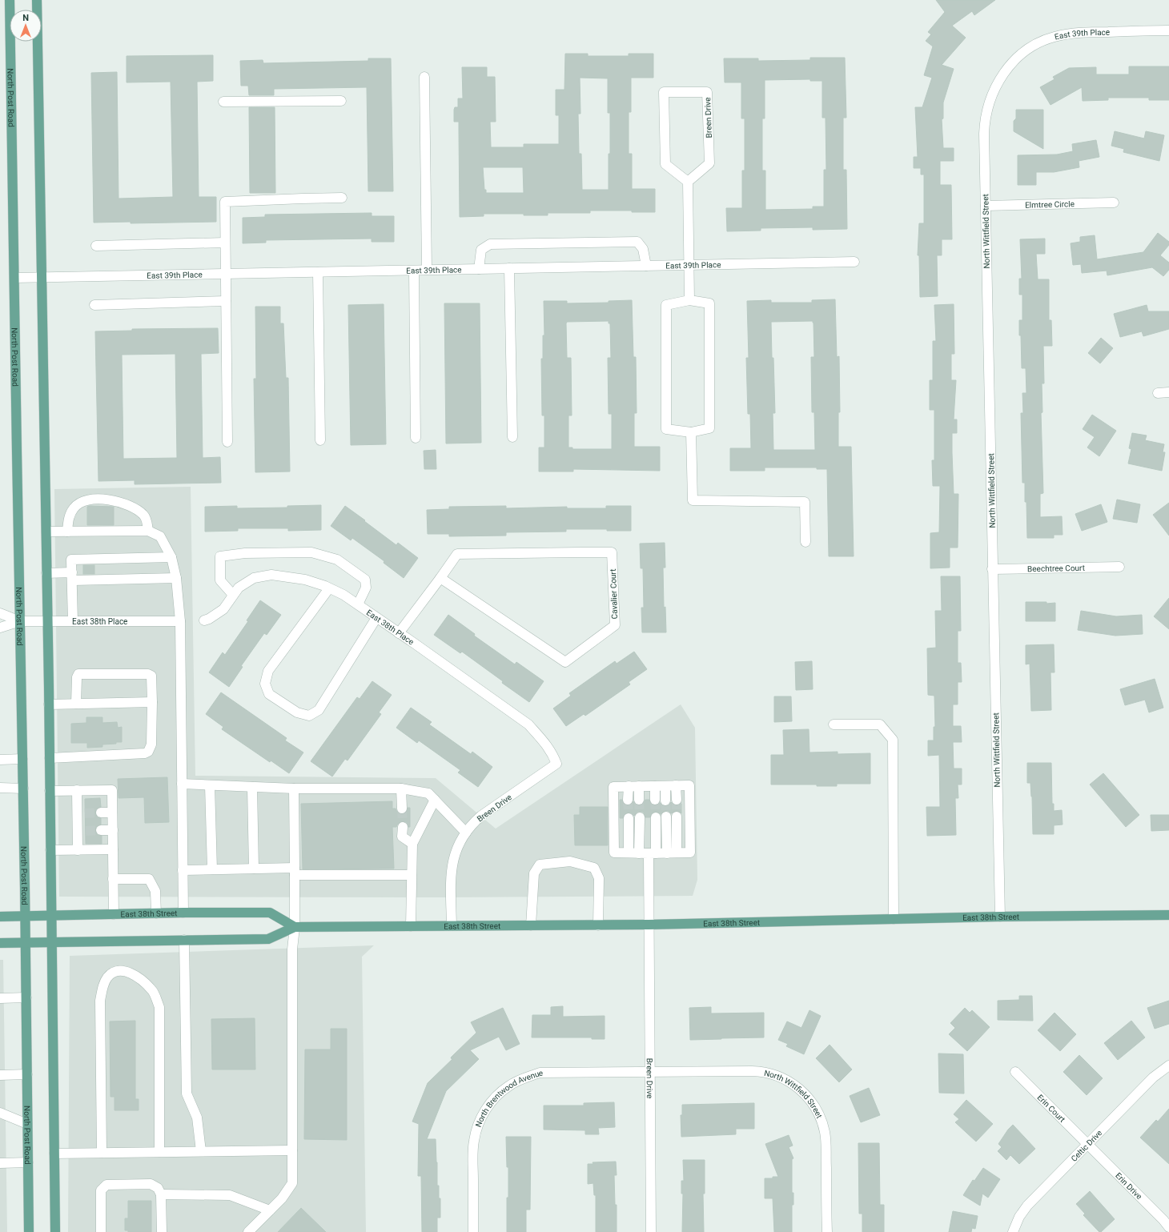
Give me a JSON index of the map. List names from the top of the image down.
{
  "streets": {
    "main road": ["North Post Road", "East 38th Street"],
    "street": [
      "East 39th Place",
      "Breen Drive",
      "Elmtree Circle",
      "North Wittfield Street",
      "Beechtree Court",
      "Cavalier Court",
      "East 38th Place",
      "North Brentwood Avenue",
      "Erin Court",
      "Celtic Drive",
      "Erin Drive"
    ]
  },
  "crossings": [
    ["East 39th Place", "North Post Road"],
    ["East 39th Place", "North Wittfield Street"],
    ["North Post Road", "East 38th Place"],
    ["North Post Road", "East 38th Street"],
    ["Breen Drive", "North Wittfield Street"],
    ["Breen Drive", "East 38th Place"],
    ["Breen Drive", "East 38th Street"],
    ["Breen Drive", "North Brentwood Avenue"],
    ["Elmtree Circle", "North Wittfield Street"],
    ["North Wittfield Street", "Beechtree Court"],
    ["North Wittfield Street", "East 38th Street"],
    ["North Wittfield Street", "North Brentwood Avenue"],
    ["Cavalier Court", "East 38th Place"],
    ["Erin Court", "Celtic Drive"],
    ["Erin Court", "Erin Drive"],
    ["Celtic Drive", "Erin Drive"]
  ],
  "north": "top"
}
